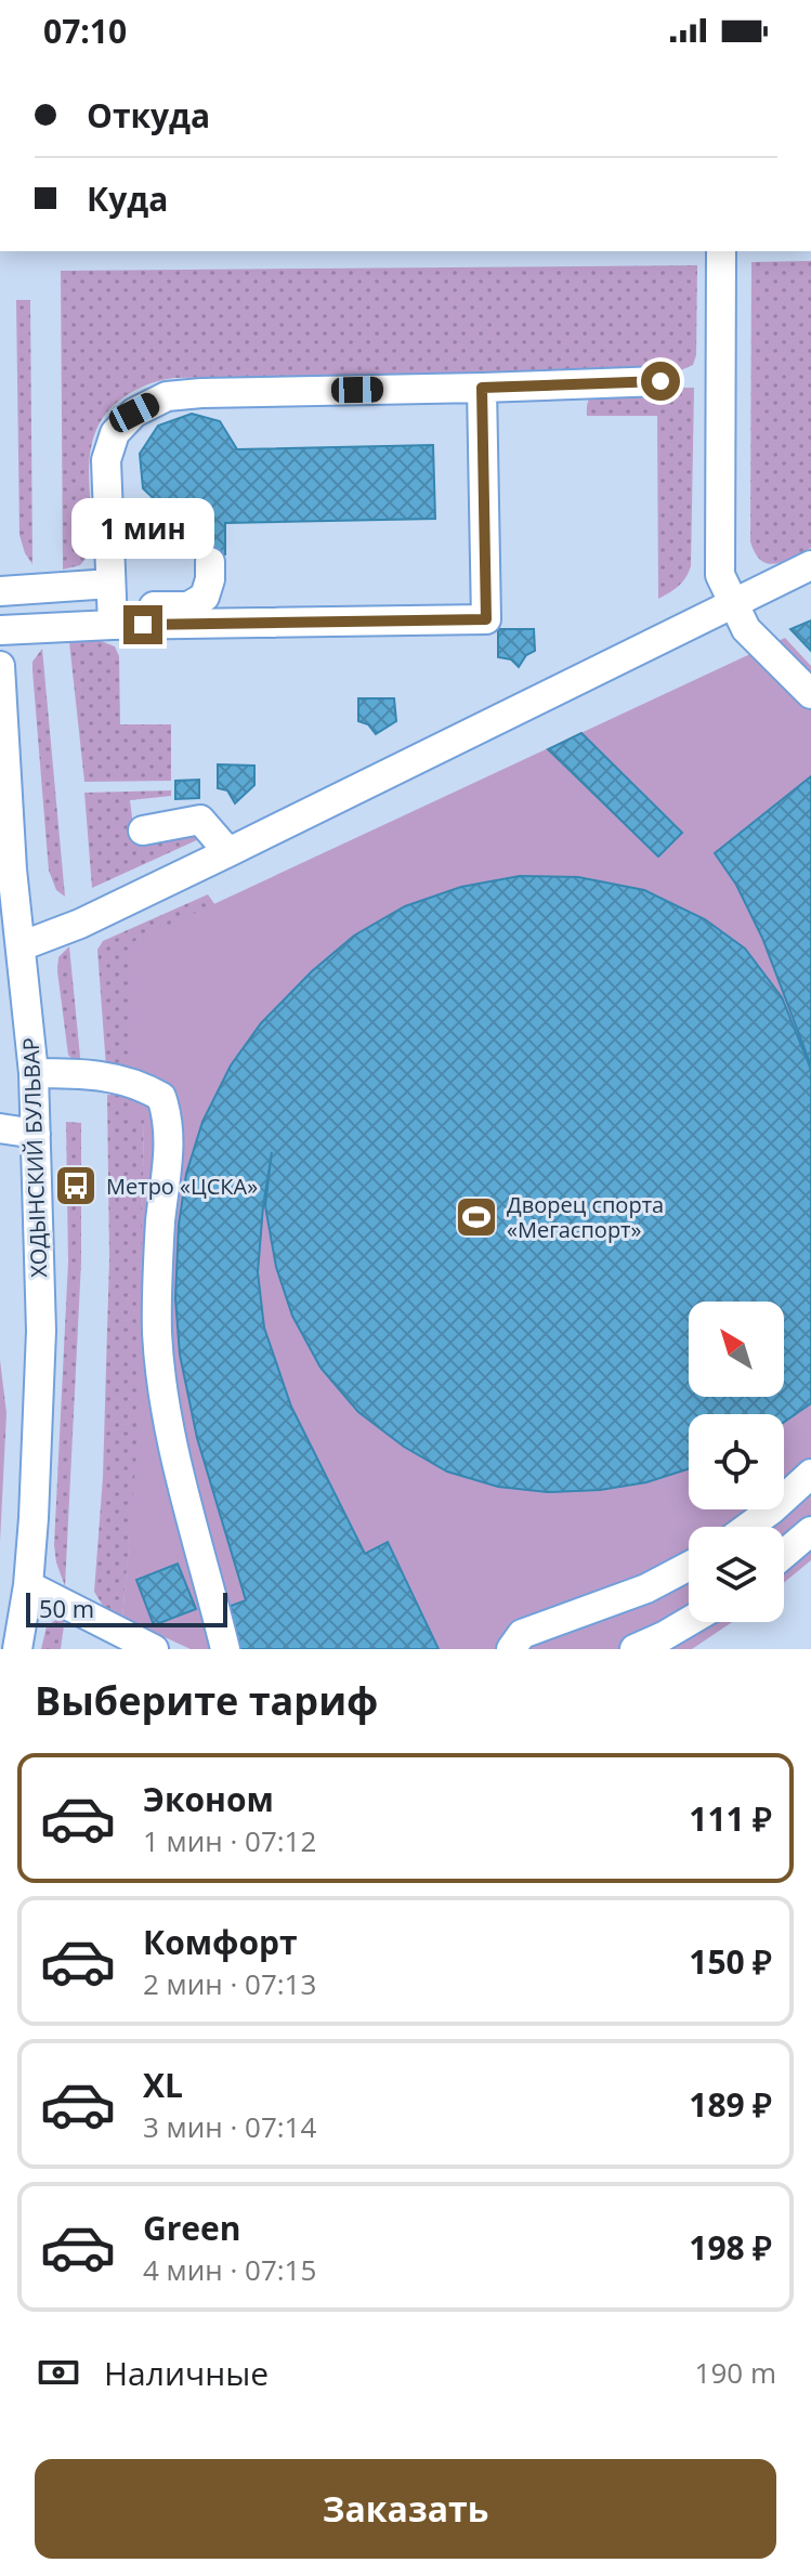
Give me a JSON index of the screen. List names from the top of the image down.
{
  "streets": {
    "street": ["ХОДЫНСКИЙ БУЛЬВАР"]
  },
  "places": {
    "bus stop": ["Метро «ЦСКА»"],
    "sports": ["Дворец спорта «Мегаспорт»"]
  },
  "scale_bar": "50 m",
  "north": "top left",
  "page": {
    "status": "07:10",
    "banner": ["Откуда", "Куда"],
    "bubble": "1 мин",
    "scale": "50 m",
    "heading": "Выберите тариф",
    "list": [
      {
        "name": "Эконом",
        "note": "1 мин · 07:12",
        "value": "111 ₽"
      },
      {
        "name": "Комфорт",
        "note": "2 мин · 07:13",
        "value": "150 ₽"
      },
      {
        "name": "XL",
        "note": "3 мин · 07:14",
        "value": "189 ₽"
      },
      {
        "name": "Green",
        "note": "4 мин · 07:15",
        "value": "198 ₽"
      }
    ],
    "pay": ["Наличные", "190 m"],
    "buttons": "Заказать"
  }
}
